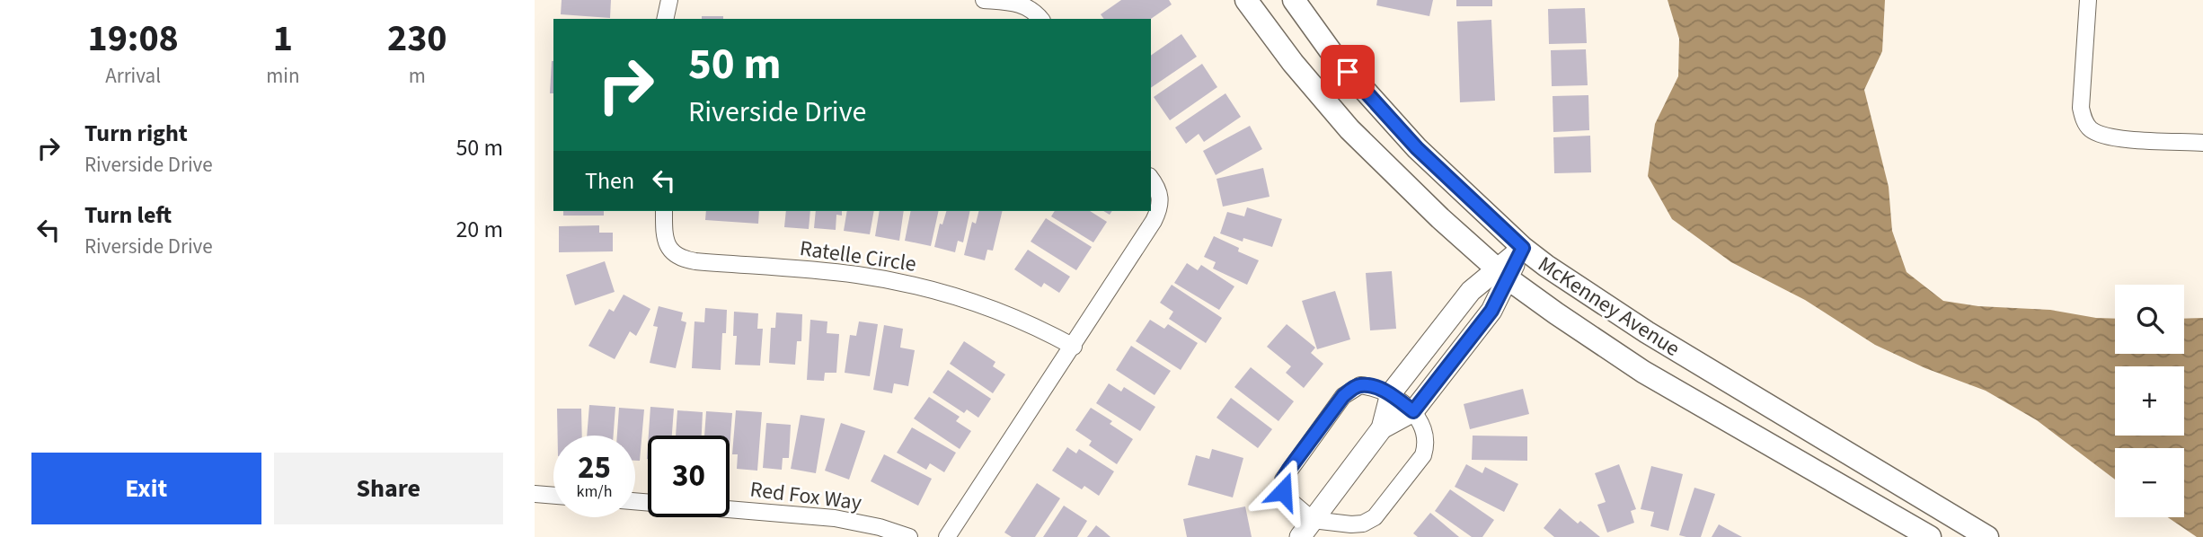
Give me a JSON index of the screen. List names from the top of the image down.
{
  "streets": {
    "main road": ["McKenney Avenue"],
    "street": ["Ratelle Circle", "Red Fox Way"]
  },
  "page": {
    "eta": [
      "19:08",
      "Arrival",
      "1",
      "min",
      "230",
      "m"
    ],
    "turn": ["50 m", "Riverside Drive"],
    "list": [
      {
        "name": "Turn right",
        "note": "Riverside Drive",
        "value": "50 m"
      },
      {
        "name": "Turn left",
        "note": "Riverside Drive",
        "value": "20 m"
      }
    ],
    "then": "Then",
    "map_buttons": ["+", "−"],
    "speed": "25 km/h",
    "limit": "30",
    "buttons": ["Exit", "Share"]
  }
}
